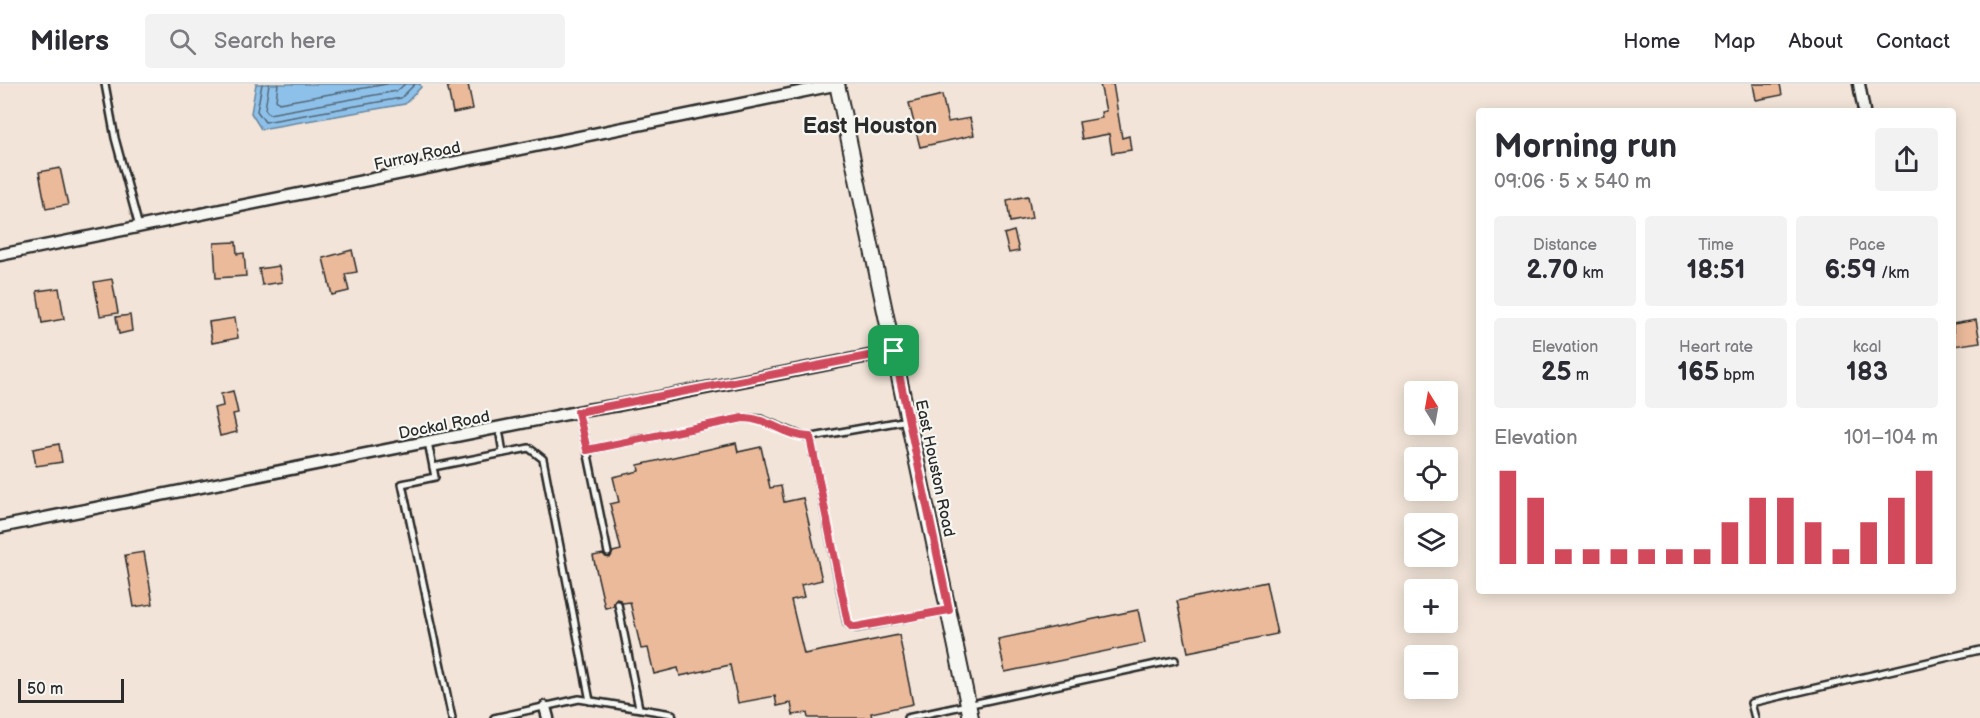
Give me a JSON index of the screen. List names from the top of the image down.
{
  "streets": {
    "street": ["Furray Road", "Dockal Road", "East Houston Road"]
  },
  "crossings": [
    ["Furray Road", "East Houston Road"],
    ["Dockal Road", "East Houston Road"]
  ],
  "districts": ["East Houston"],
  "scale_bar": "50 m",
  "north": "top",
  "page": {
    "header": "Milers",
    "search": "Search here",
    "nav": [
      "Home",
      "Map",
      "About",
      "Contact"
    ],
    "heading": ["Morning run", "09:06 · 5 × 540 m"],
    "stats": [
      ["Distance", "2.70 km"],
      ["Time", "18:51"],
      ["Pace", "6:59 /km"],
      ["Elevation", "25 m"],
      ["Heart rate", "165 bpm"],
      ["kcal", "183"]
    ],
    "map_buttons": ["+", "−"],
    "chart": ["Elevation", "101–104 m"],
    "scale": "50 m"
  }
}
